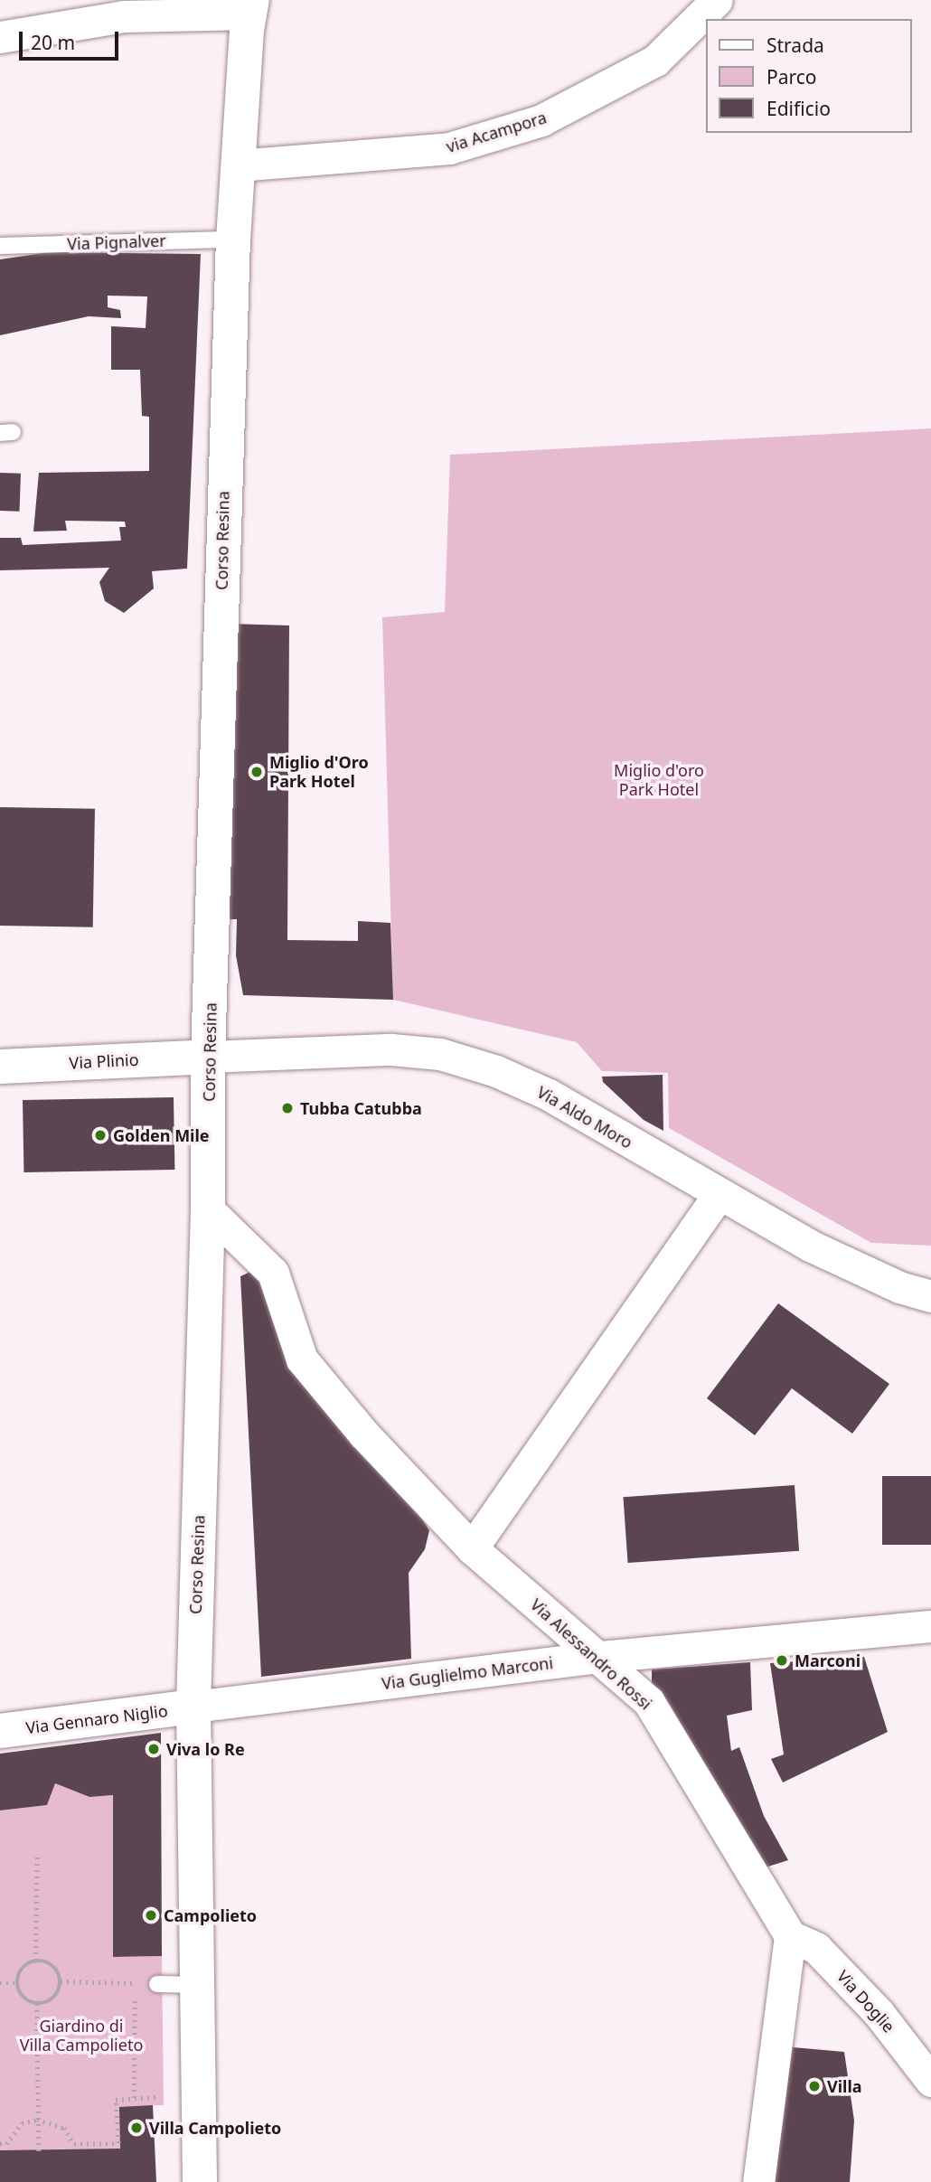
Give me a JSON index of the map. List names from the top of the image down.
{
  "streets": {
    "main road": ["Corso Resina", "Via Plinio", "Via Gennaro Niglio"],
    "street": [
      "via Acampora",
      "Via Aldo Moro",
      "Via Alessandro Rossi",
      "Via Guglielmo Marconi",
      "Via Doglie"
    ],
    "lane": ["Via Pignalver"]
  },
  "crossings": [
    ["via Acampora", "Corso Resina"],
    ["Via Pignalver", "Corso Resina"],
    ["Corso Resina", "Via Plinio"],
    ["Corso Resina", "Via Aldo Moro"],
    ["Corso Resina", "Via Alessandro Rossi"],
    ["Corso Resina", "Via Guglielmo Marconi"],
    ["Corso Resina", "Via Gennaro Niglio"],
    ["Via Plinio", "Via Aldo Moro"],
    ["Via Alessandro Rossi", "Via Guglielmo Marconi"],
    ["Via Alessandro Rossi", "Via Doglie"],
    ["Via Guglielmo Marconi", "Via Gennaro Niglio"]
  ],
  "parks": ["Miglio d'oro Park Hotel", "Giardino di Villa Campolieto"],
  "places": [
    "Miglio d'Oro Park Hotel",
    "Tubba Catubba",
    "Golden Mile",
    "Marconi",
    "Viva lo Re",
    "Campolieto",
    "Villa",
    "Villa Campolieto"
  ],
  "legend": ["Strada", "Parco", "Edificio"],
  "scale_bar": "20 m"
}
